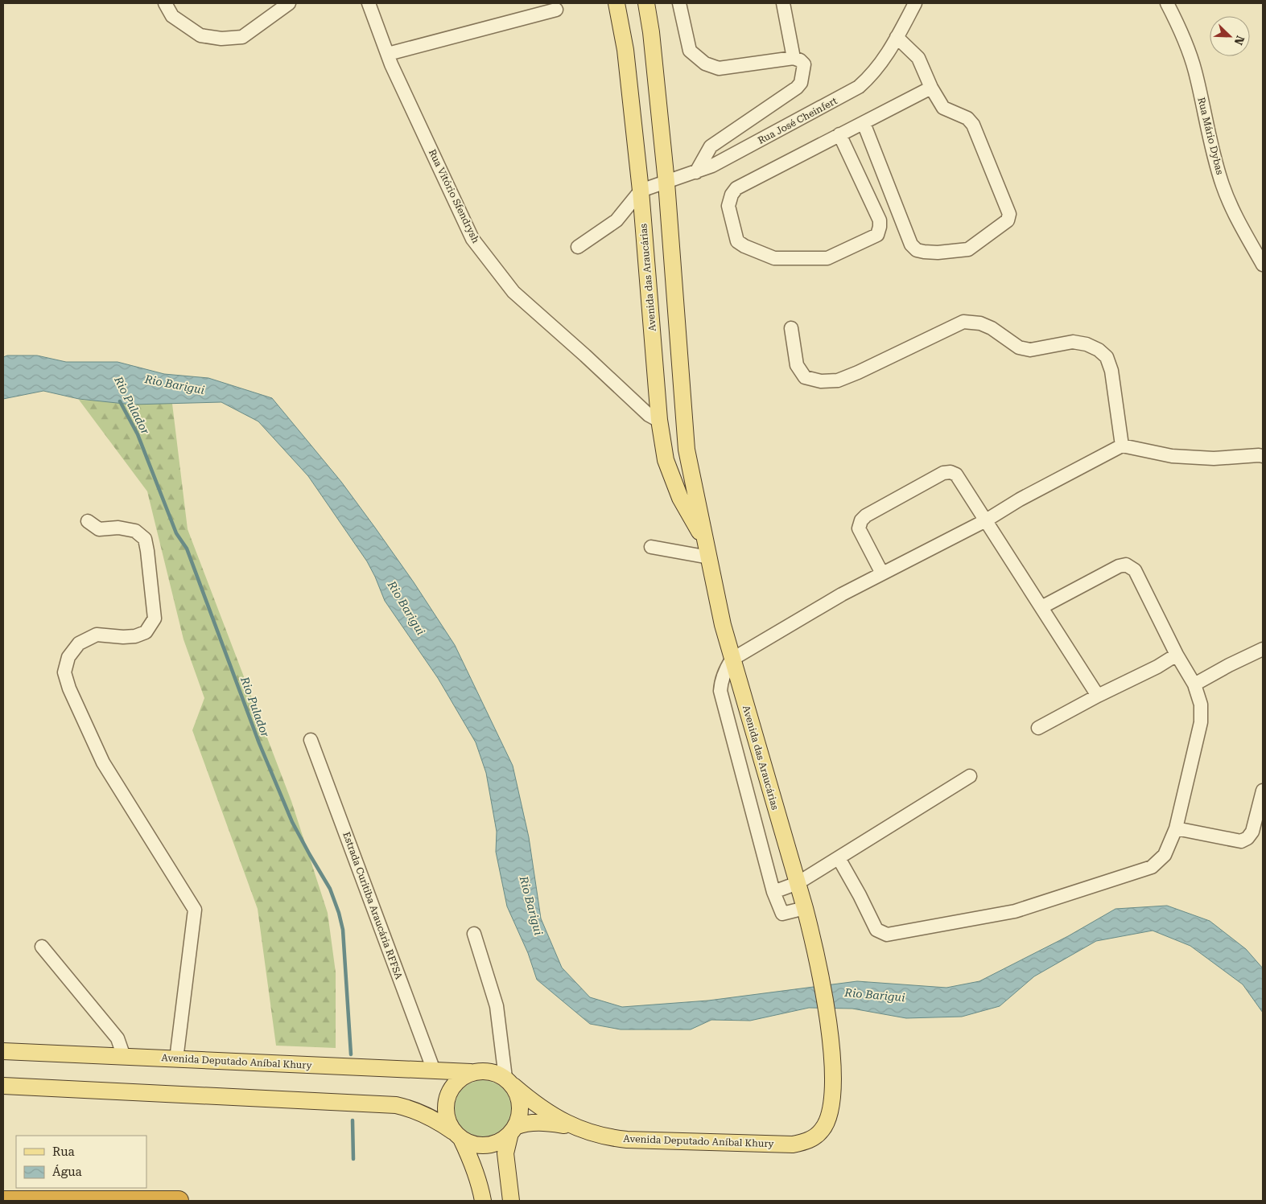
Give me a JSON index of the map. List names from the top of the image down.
{
  "streets": {
    "main road": ["Avenida das Araucárias", "Avenida Deputado Aníbal Khury"],
    "street": [
      "Rua José Cheinfert",
      "Rua Mário Dybas",
      "Rua Vitório Sfendrysh",
      "Estrada Curitiba Araucária RFFSA"
    ]
  },
  "crossings": [
    ["Rua José Cheinfert", "Avenida das Araucárias"],
    ["Rua Vitório Sfendrysh", "Avenida das Araucárias"],
    ["Avenida das Araucárias", "Avenida Deputado Aníbal Khury"],
    ["Estrada Curitiba Araucária RFFSA", "Avenida Deputado Aníbal Khury"]
  ],
  "water": ["Rio Barigui", "Rio Pulador"],
  "legend": ["Rua", "Água"],
  "north": "bottom right"
}
